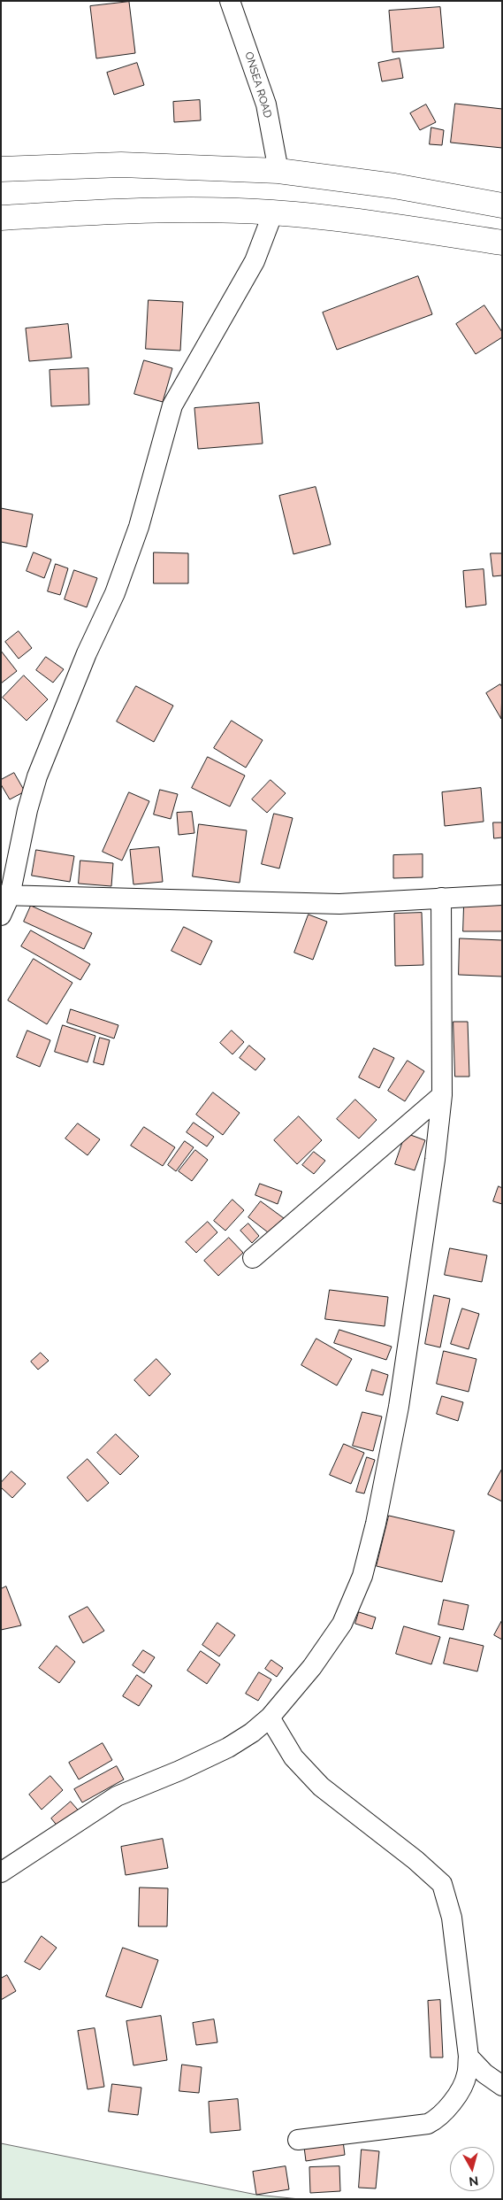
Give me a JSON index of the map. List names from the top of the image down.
{
  "streets": {
    "street": ["ONSEA ROAD"]
  },
  "north": "bottom"
}
